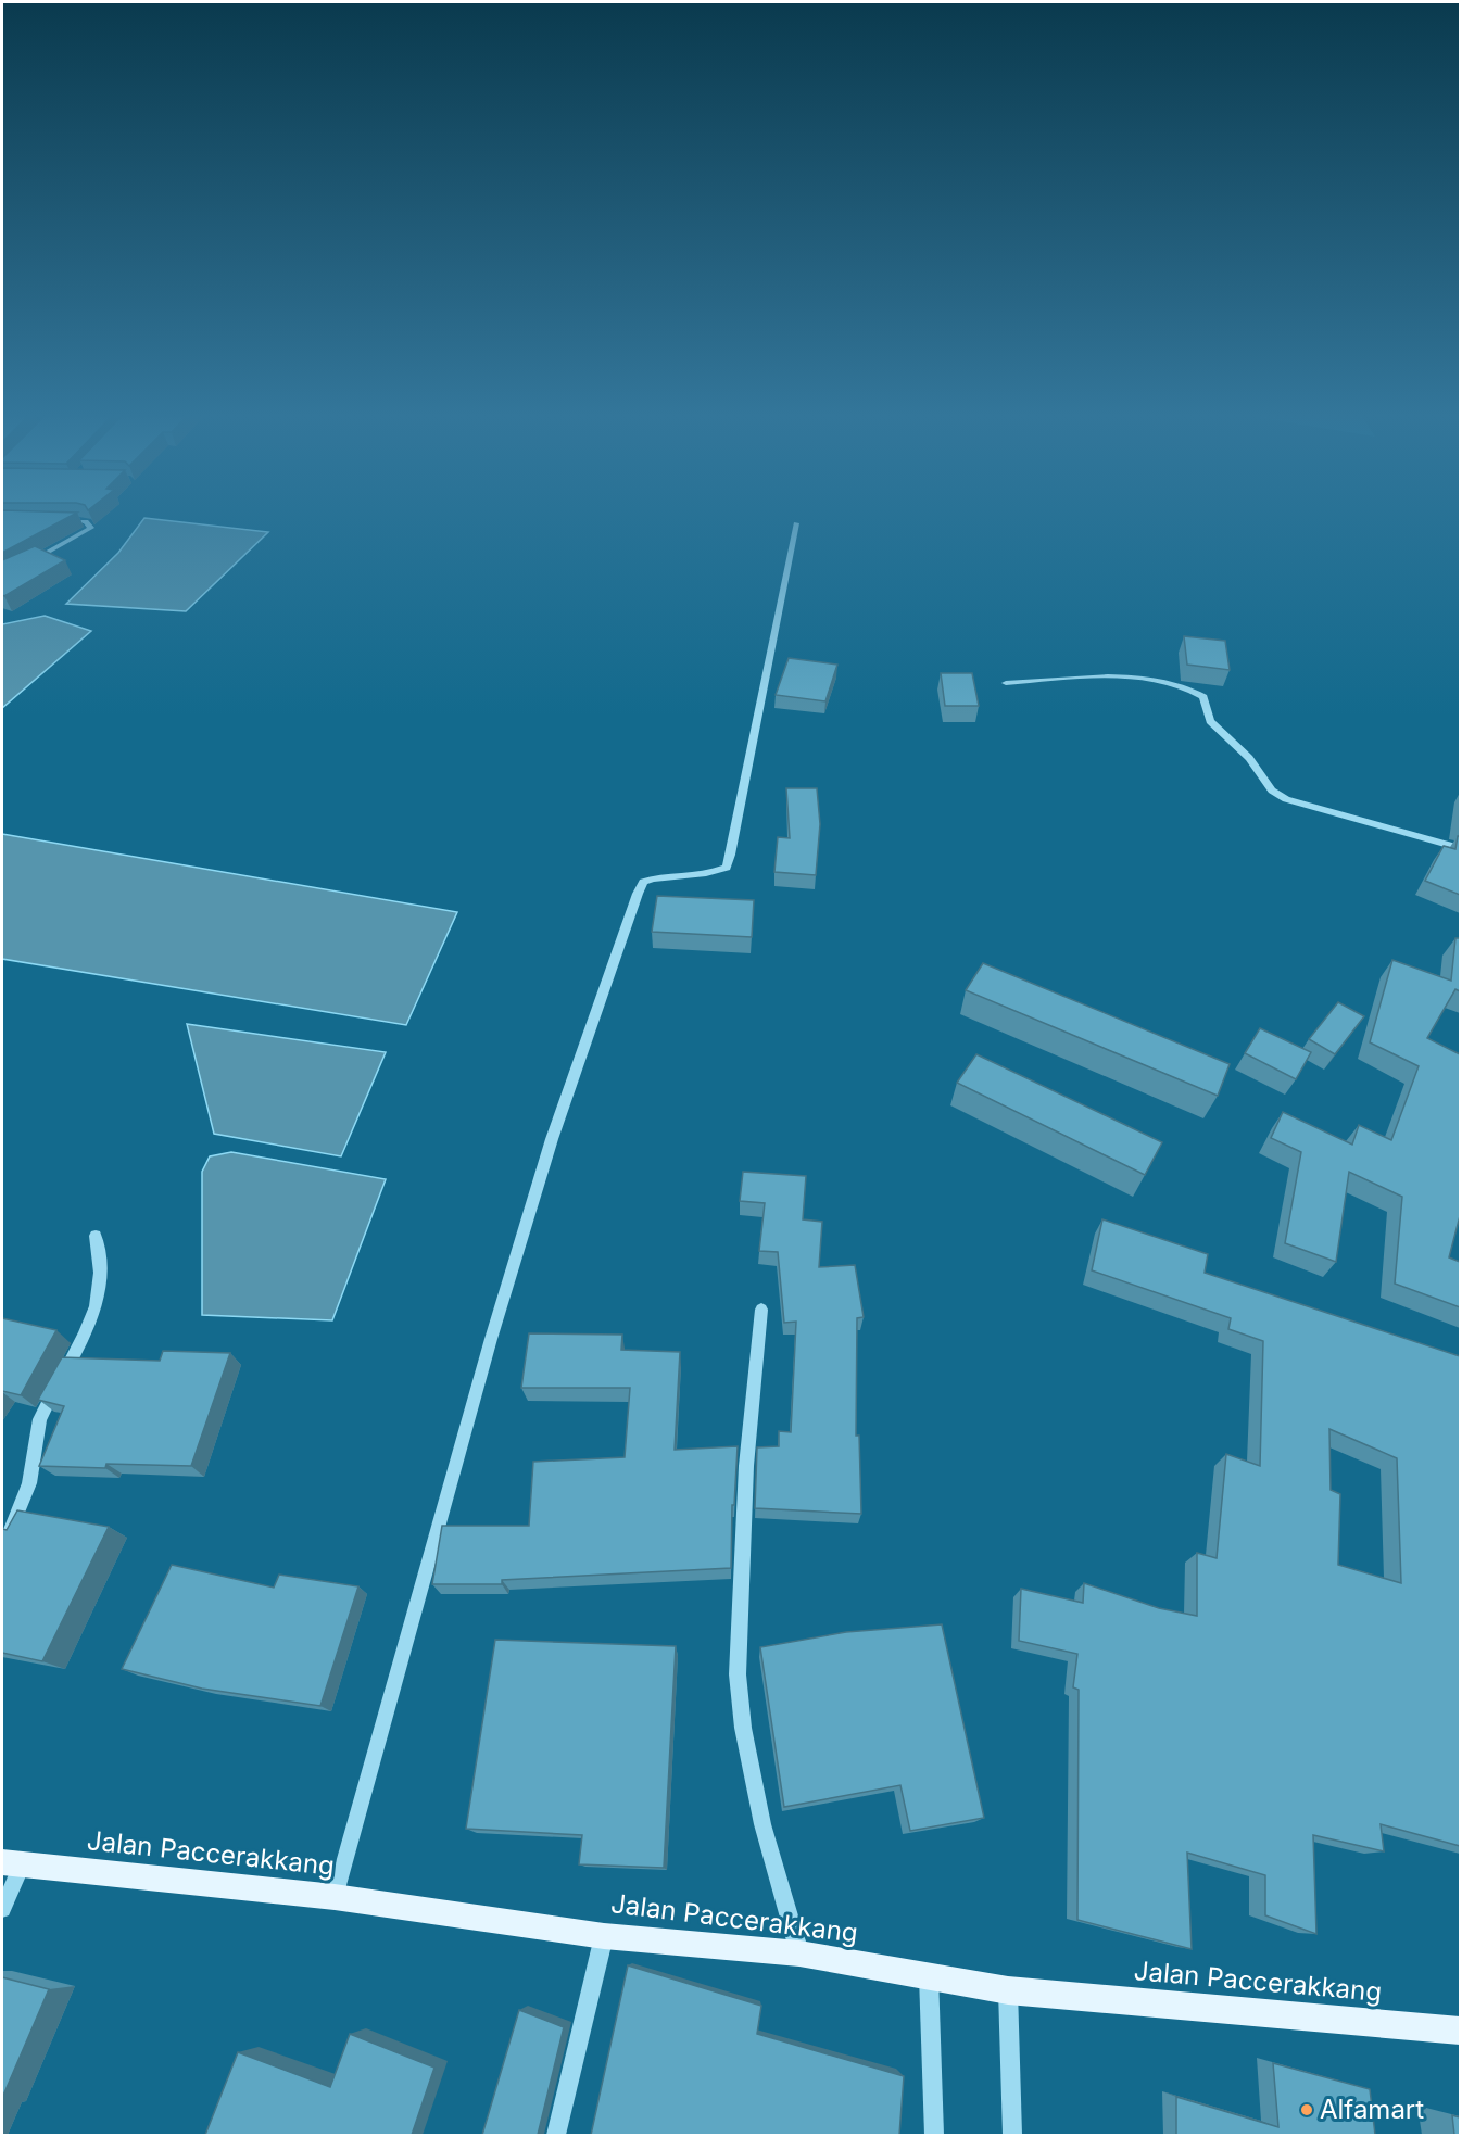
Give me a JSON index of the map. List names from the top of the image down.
{
  "streets": {
    "main road": ["Jalan Paccerakkang"]
  },
  "places": ["Alfamart"]
}
